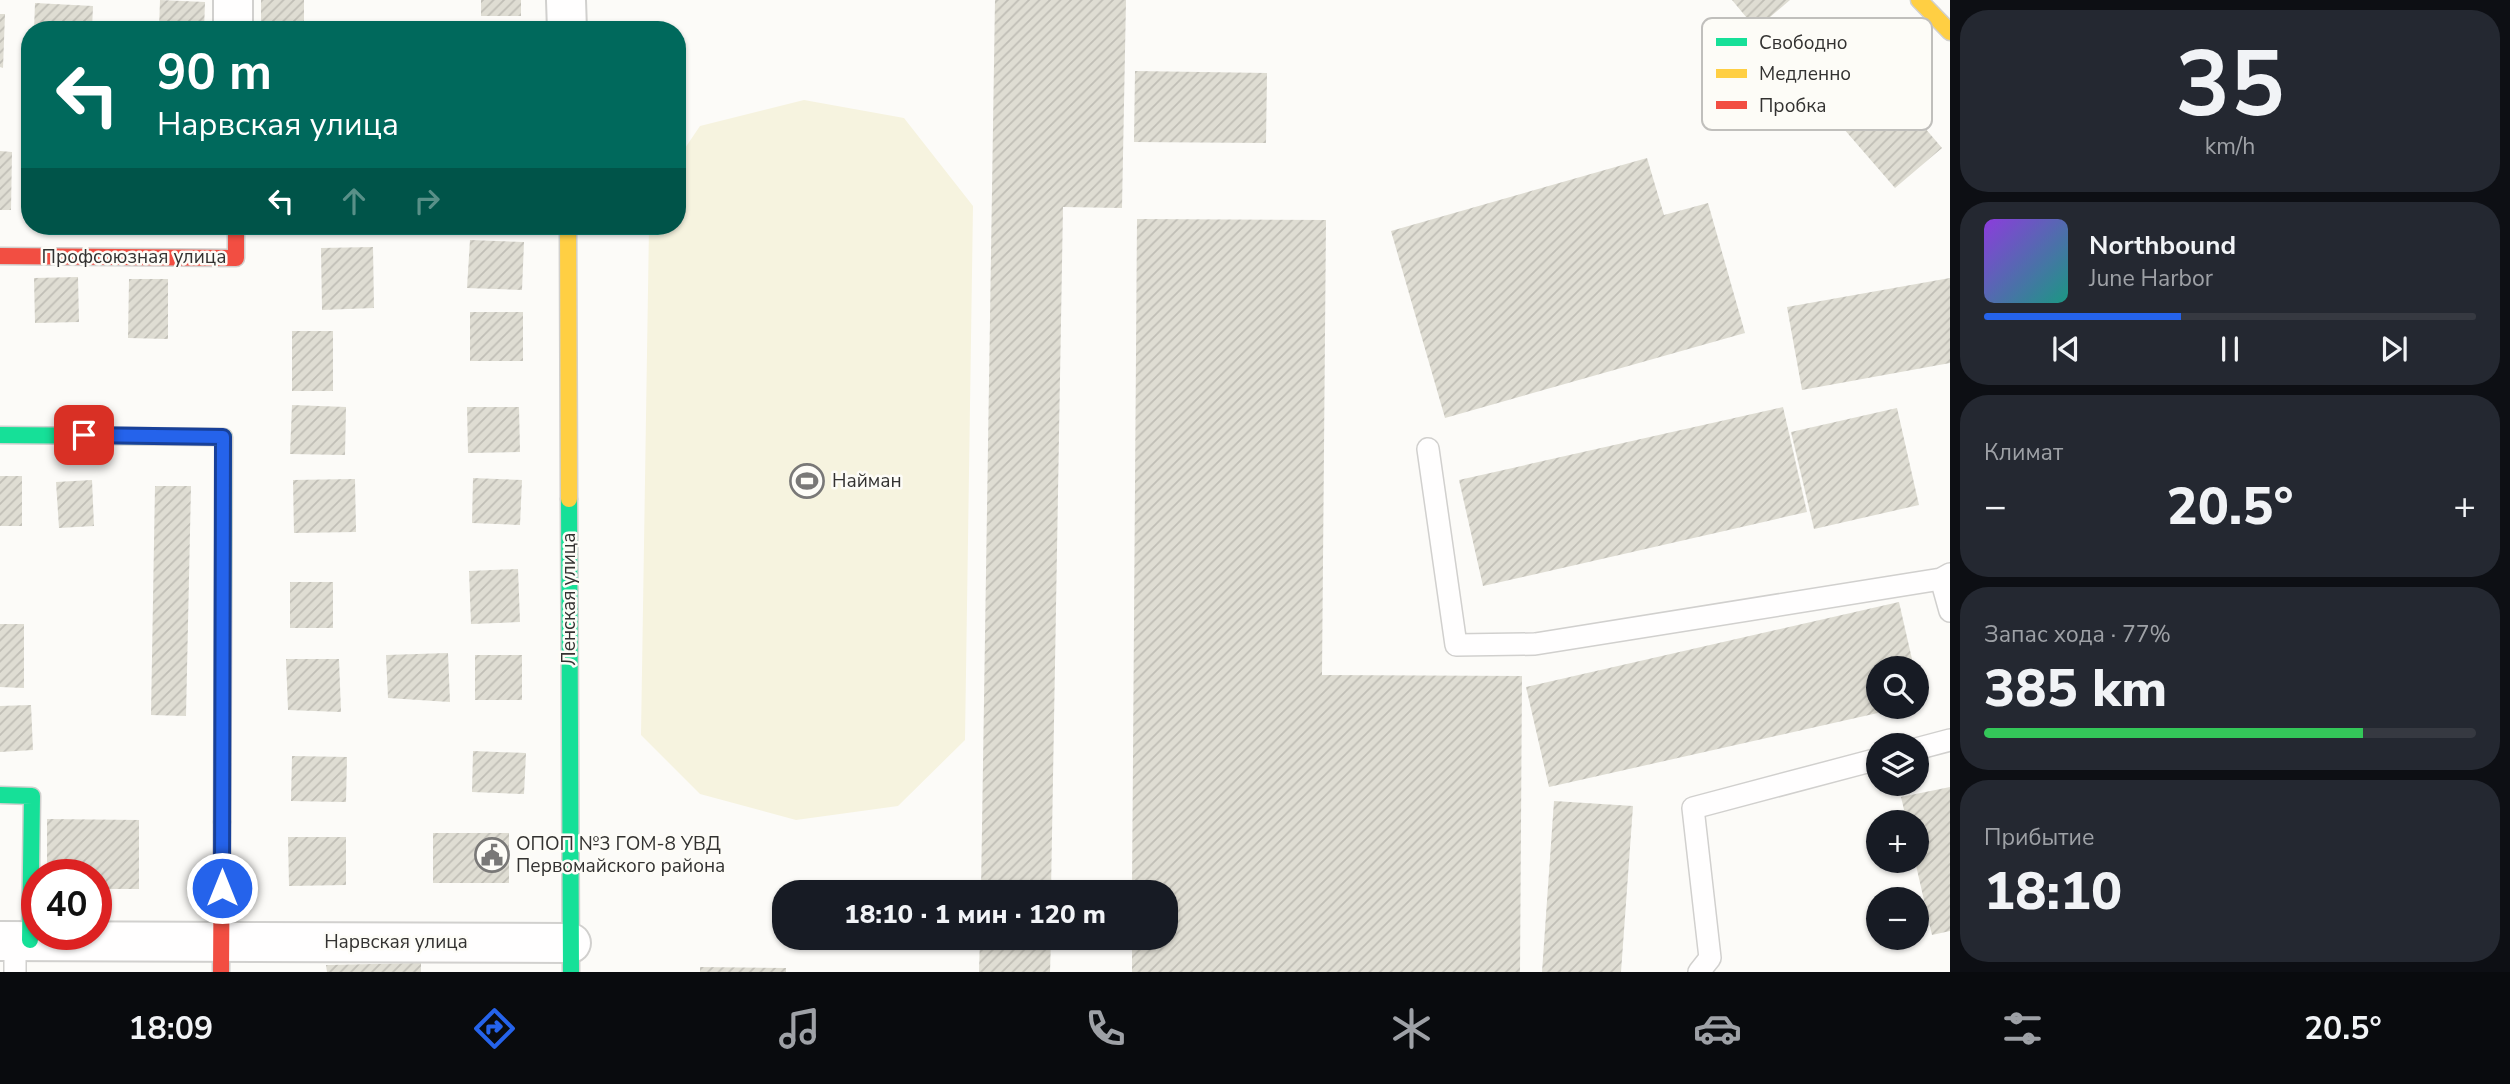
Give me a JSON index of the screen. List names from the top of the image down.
{
  "streets": {
    "street": ["Профсоюзная улица", "Ленская улица", "Нарвская улица"]
  },
  "crossings": [
    ["Ленская улица", "Нарвская улица"]
  ],
  "places": {
    "sports": ["Найман"],
    "public building": ["ОПОП №3 ГОМ-8 УВД Первомайского района"]
  },
  "legend": ["Свободно", "Медленно", "Пробка"],
  "page": {
    "tile": [
      ["35", "km/h"],
      "Климат",
      ["Запас хода · 77%", "385 km"],
      ["Прибытие", "18:10"]
    ],
    "turn": ["90 m", "Нарвская улица"],
    "song": ["Northbound", "June Harbor"],
    "heat": ["−", "20.5°", "+"],
    "map_buttons": ["+", "−"],
    "limit": "40",
    "trip": "18:10 · 1 мин · 120 m",
    "tabs": ["18:09", "20.5°"]
  }
}
